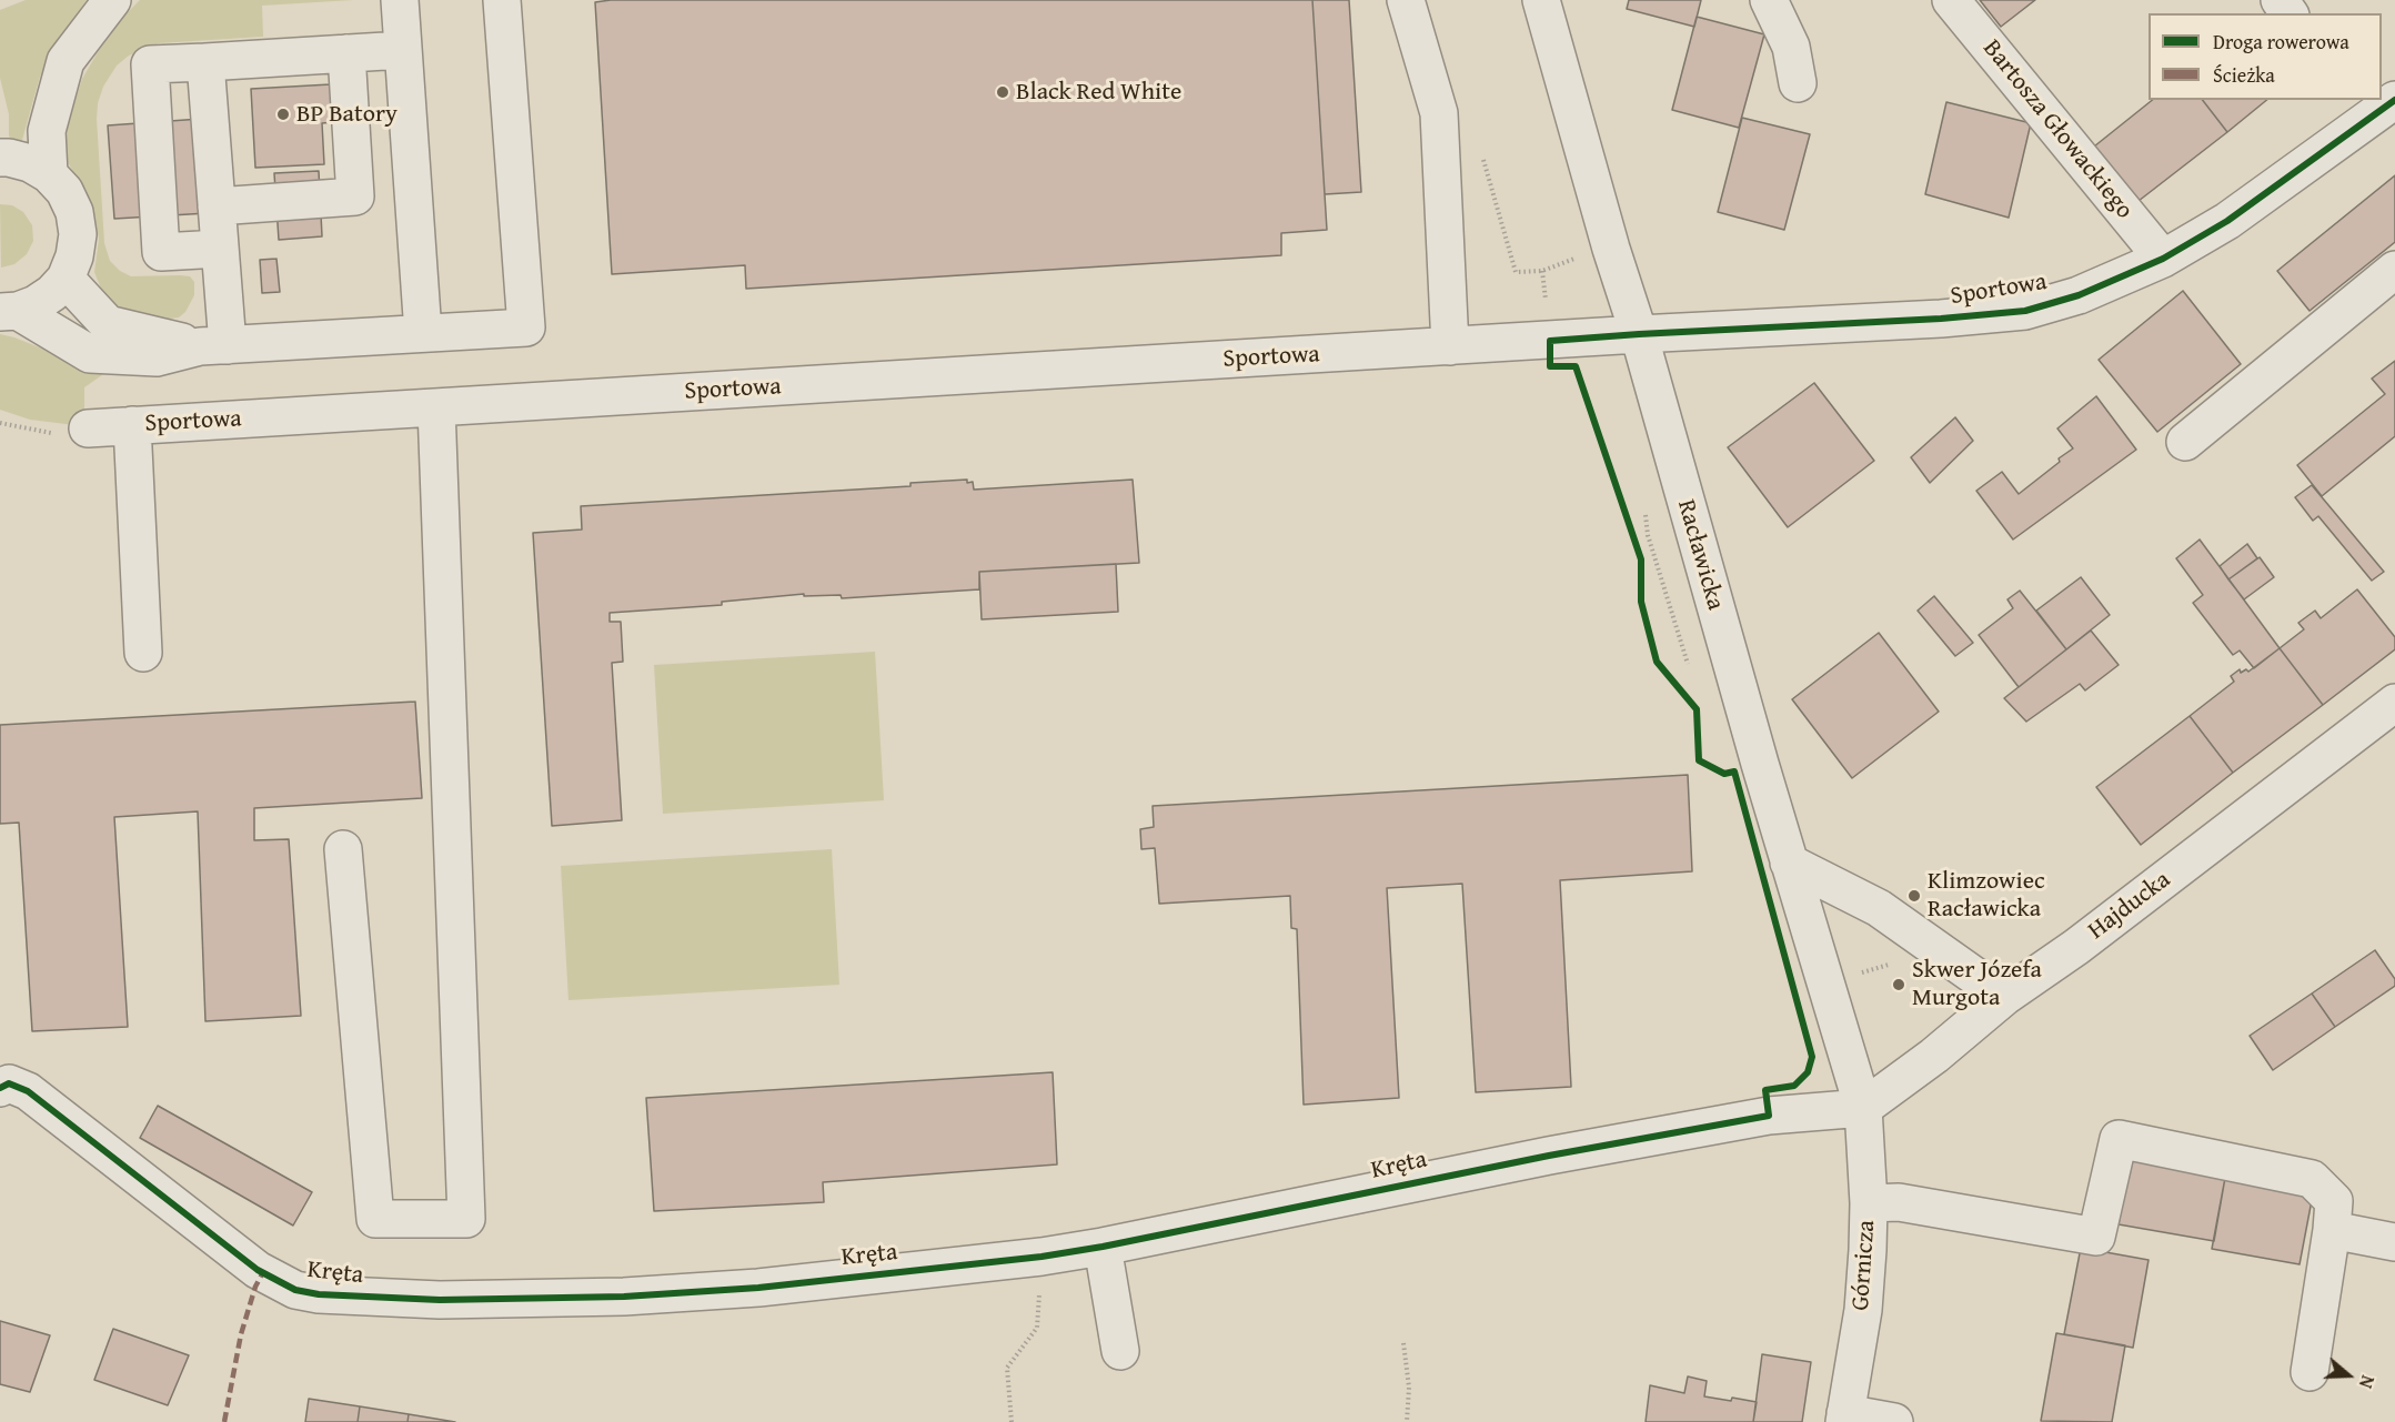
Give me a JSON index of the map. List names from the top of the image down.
{
  "streets": {
    "street": [
      "Bartosza Głowackiego",
      "Sportowa",
      "Racławicka",
      "Hajducka",
      "Kręta",
      "Górnicza"
    ]
  },
  "crossings": [
    ["Bartosza Głowackiego", "Sportowa"],
    ["Sportowa", "Racławicka"],
    ["Racławicka", "Hajducka"],
    ["Racławicka", "Kręta"],
    ["Racławicka", "Górnicza"],
    ["Hajducka", "Kręta"],
    ["Hajducka", "Górnicza"],
    ["Kręta", "Górnicza"]
  ],
  "places": [
    "Black Red White",
    "BP Batory",
    "Klimzowiec Racławicka",
    "Skwer Józefa Murgota"
  ],
  "legend": ["Droga rowerowa", "Ścieżka"],
  "north": "right"
}
